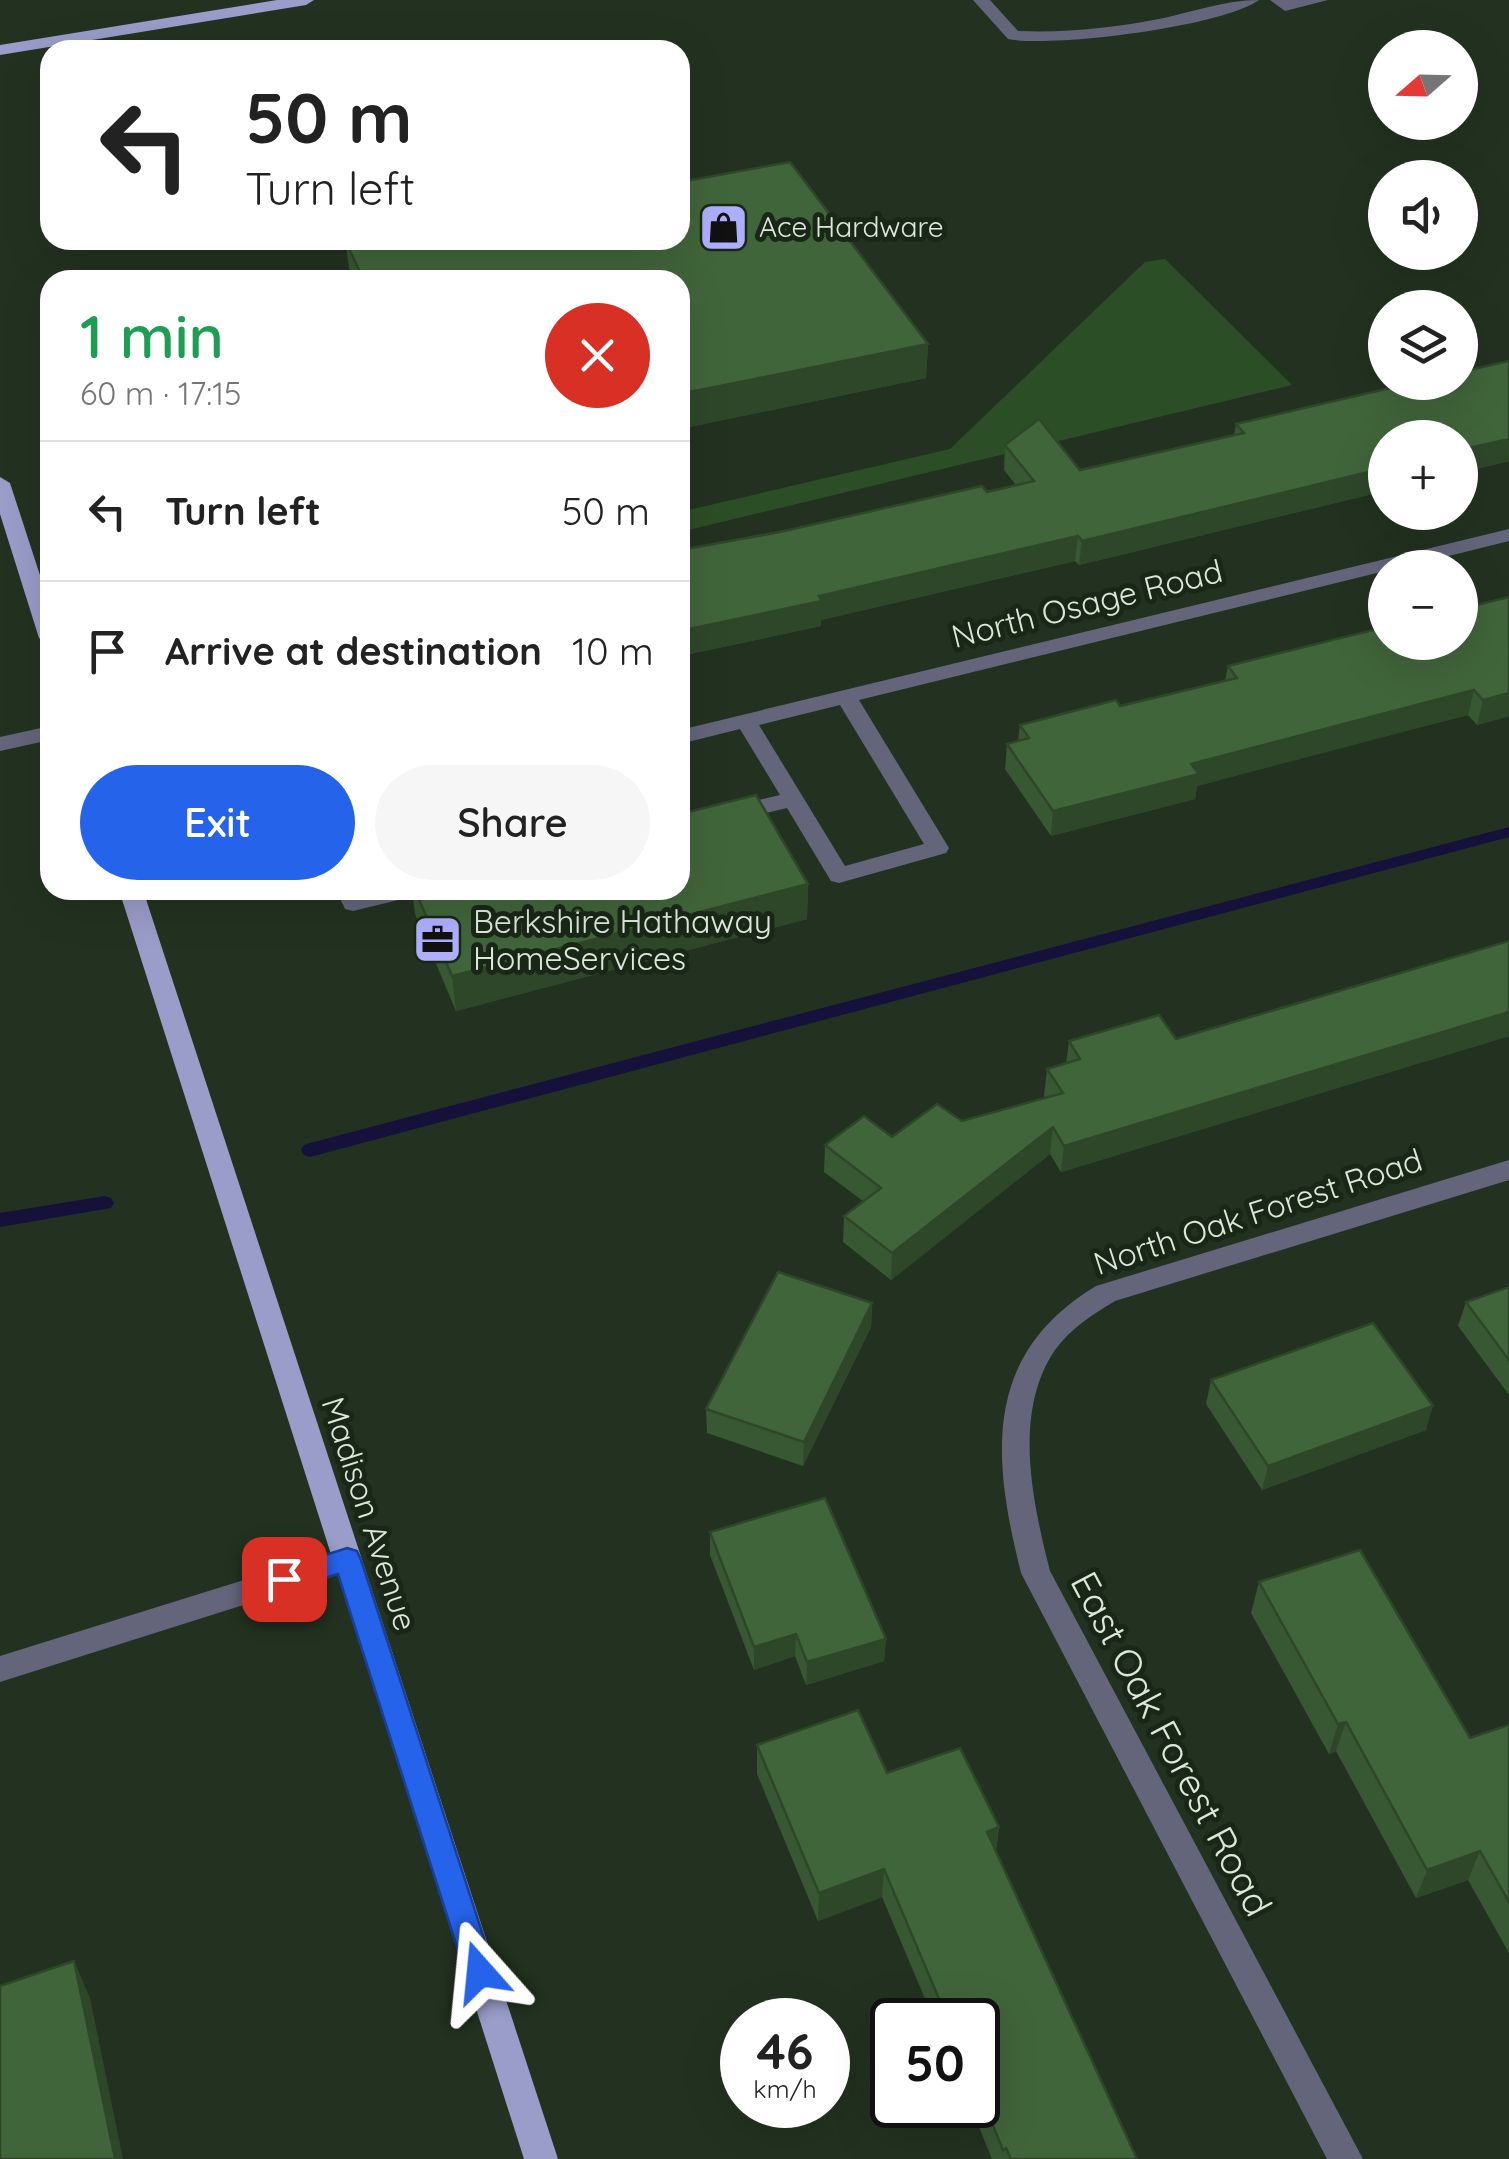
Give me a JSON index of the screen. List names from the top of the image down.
{
  "streets": {
    "main road": ["Madison Avenue"],
    "street": ["North Osage Road", "North Oak Forest Road", "East Oak Forest Road"]
  },
  "crossings": [
    ["North Oak Forest Road", "East Oak Forest Road"]
  ],
  "places": {
    "shop": ["Ace Hardware"],
    "office": ["Berkshire Hathaway HomeServices"]
  },
  "north": "left",
  "page": {
    "map_buttons": ["+", "−"],
    "turn": ["50 m", "Turn left"],
    "heading": ["1 min", "60 m · 17:15"],
    "list": [
      {
        "name": "Turn left",
        "value": "50 m"
      },
      {
        "name": "Arrive at destination",
        "value": "10 m"
      }
    ],
    "buttons": ["Exit", "Share"],
    "speed": "46 km/h",
    "limit": "50"
  }
}
